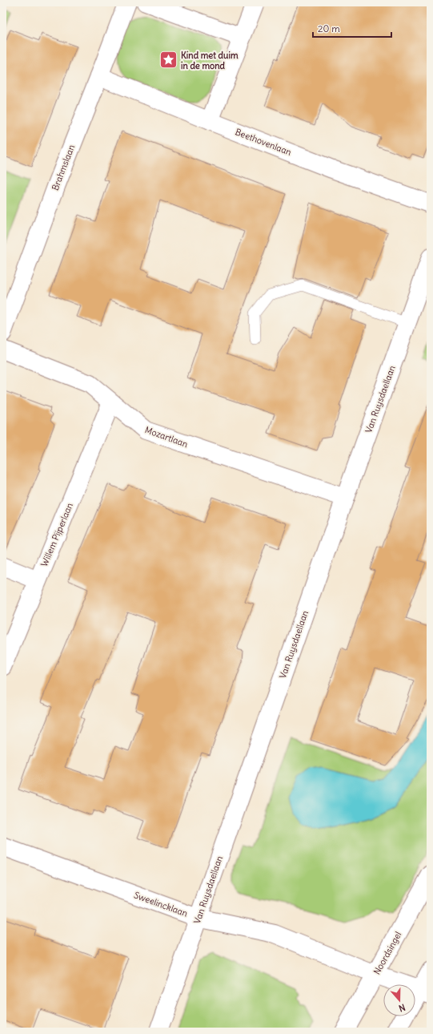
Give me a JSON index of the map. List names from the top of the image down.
{
  "streets": {
    "street": [
      "Beethovenlaan",
      "Brahmslaan",
      "Van Ruysdaellaan",
      "Mozartlaan",
      "Willem Pijperlaan",
      "Sweelincklaan",
      "Noordsingel"
    ]
  },
  "crossings": [
    ["Beethovenlaan", "Brahmslaan"],
    ["Van Ruysdaellaan", "Mozartlaan"],
    ["Van Ruysdaellaan", "Sweelincklaan"],
    ["Mozartlaan", "Willem Pijperlaan"],
    ["Sweelincklaan", "Noordsingel"]
  ],
  "places": {
    "place": ["Kind met duim in de mond"]
  },
  "scale_bar": "20 m",
  "north": "bottom"
}
